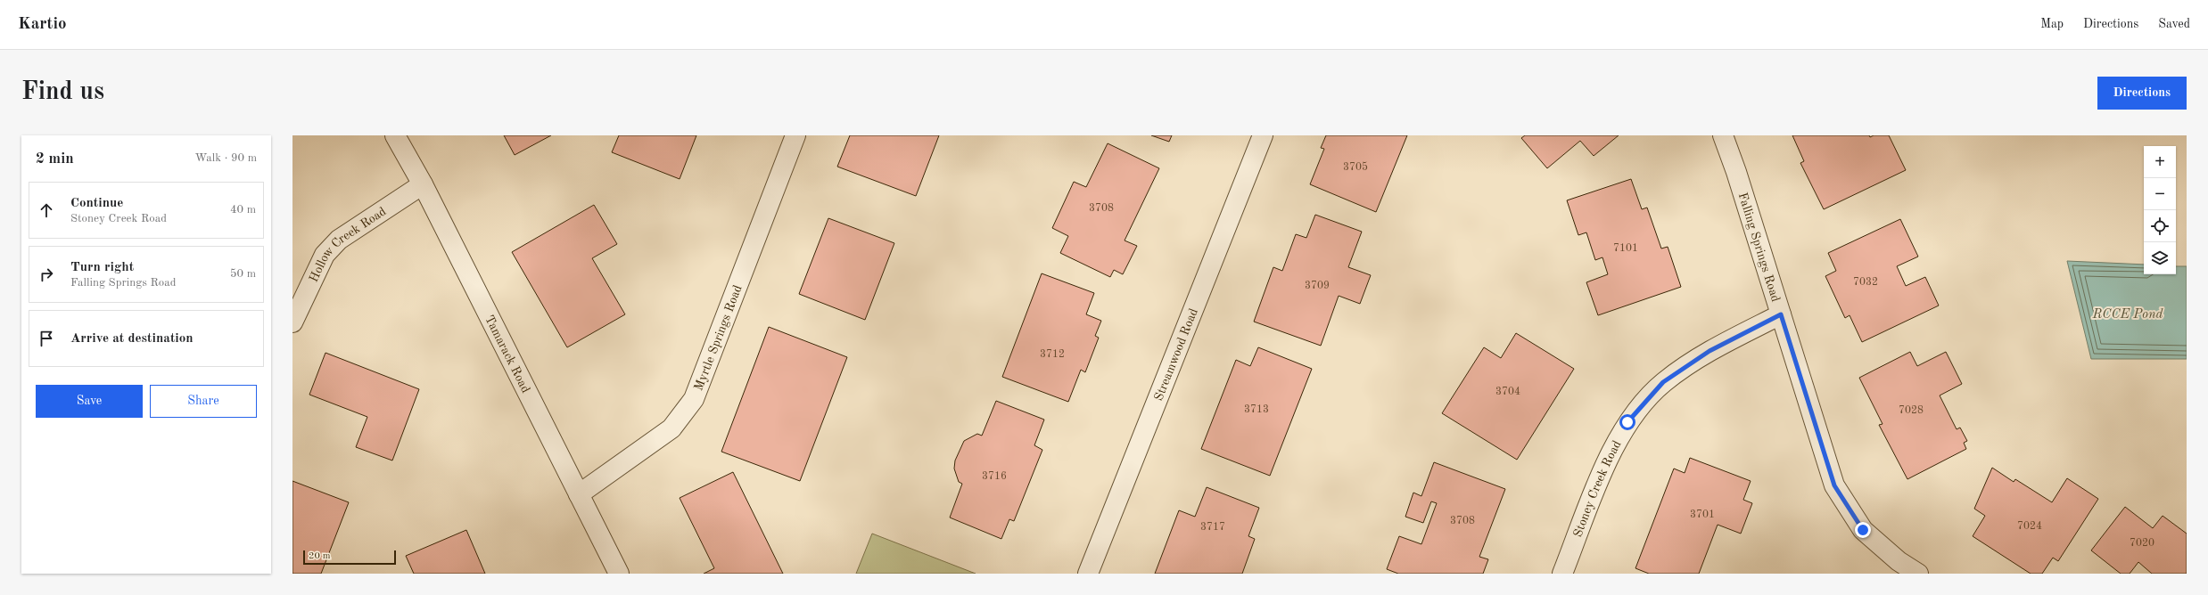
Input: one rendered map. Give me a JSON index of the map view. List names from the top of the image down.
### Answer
{
  "streets": {
    "street": [
      "Hollow Creek Road",
      "Falling Springs Road",
      "Myrtle Springs Road",
      "Tamarack Road",
      "Streamwood Road",
      "Stoney Creek Road"
    ]
  },
  "crossings": [
    ["Hollow Creek Road", "Tamarack Road"],
    ["Falling Springs Road", "Stoney Creek Road"],
    ["Myrtle Springs Road", "Tamarack Road"]
  ],
  "water": ["RCCE Pond"],
  "house_numbers": [
    "3705",
    "3708",
    "7101",
    "7032",
    "3709",
    "3712",
    "3704",
    "3713",
    "7028",
    "3716",
    "3701",
    "3708",
    "7024",
    "3717",
    "7020"
  ],
  "scale_bar": "20 m",
  "page": {
    "header": "Kartio",
    "nav": ["Map", "Directions", "Saved"],
    "buttons": [
      "Directions",
      ["Save", "Share"]
    ],
    "title": "Find us",
    "heading": ["2 min", "Walk · 90 m"],
    "map_buttons": ["+", "−"],
    "list": [
      ["Continue", "Stoney Creek Road", "40 m"],
      ["Turn right", "Falling Springs Road", "50 m"],
      "Arrive at destination"
    ],
    "scale": "20 m"
  }
}
